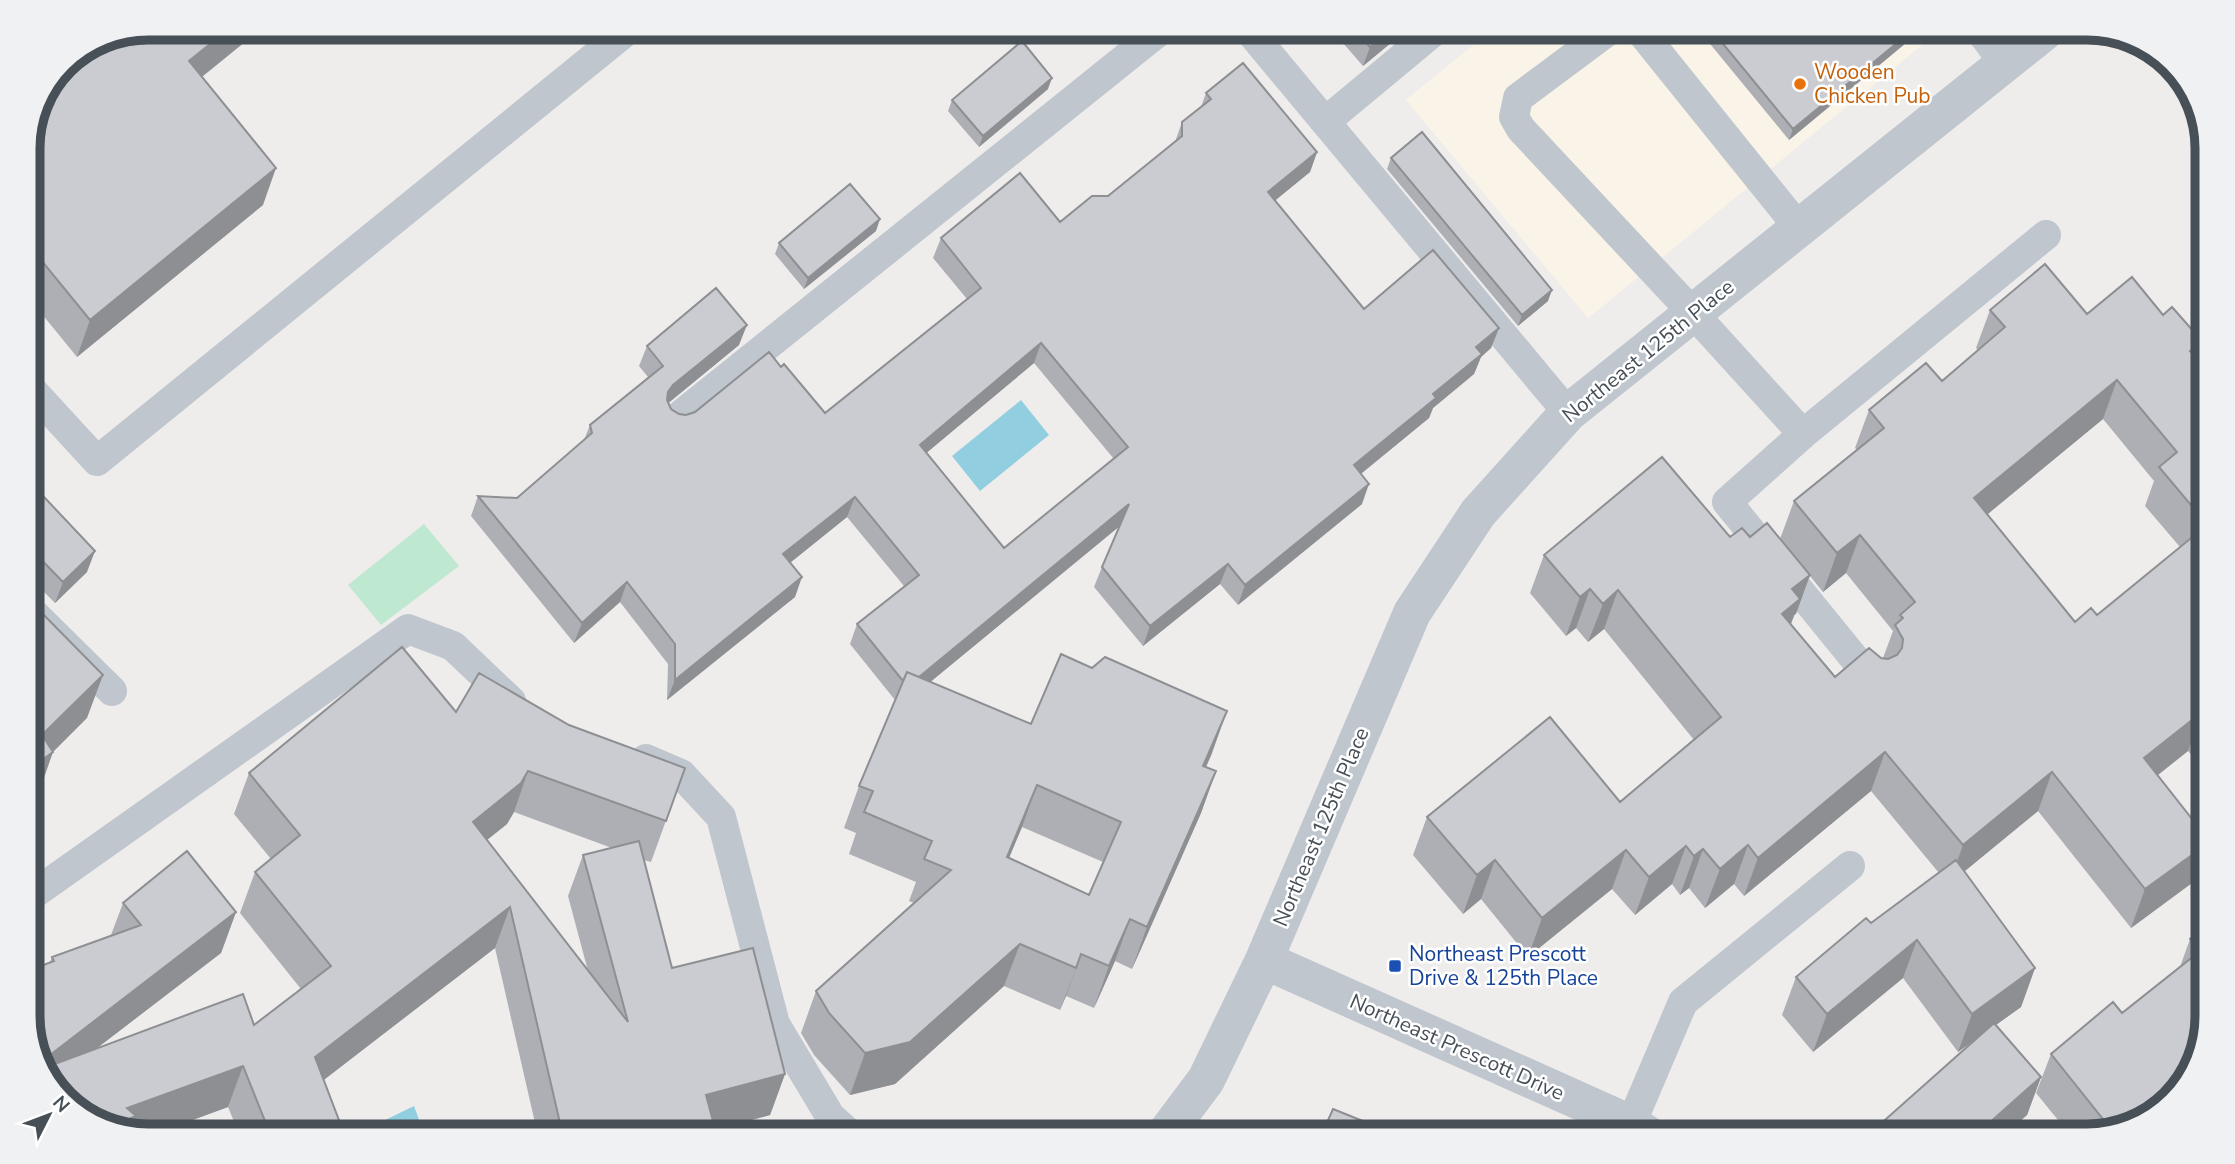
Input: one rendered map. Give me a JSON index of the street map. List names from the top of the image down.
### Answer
{
  "streets": {
    "street": ["Northeast 125th Place", "Northeast Prescott Drive"]
  },
  "crossings": [
    ["Northeast 125th Place", "Northeast Prescott Drive"]
  ],
  "places": {
    "other": ["Wooden Chicken Pub"],
    "transit": ["Northeast Prescott Drive & 125th Place"]
  },
  "north": "top right"
}
